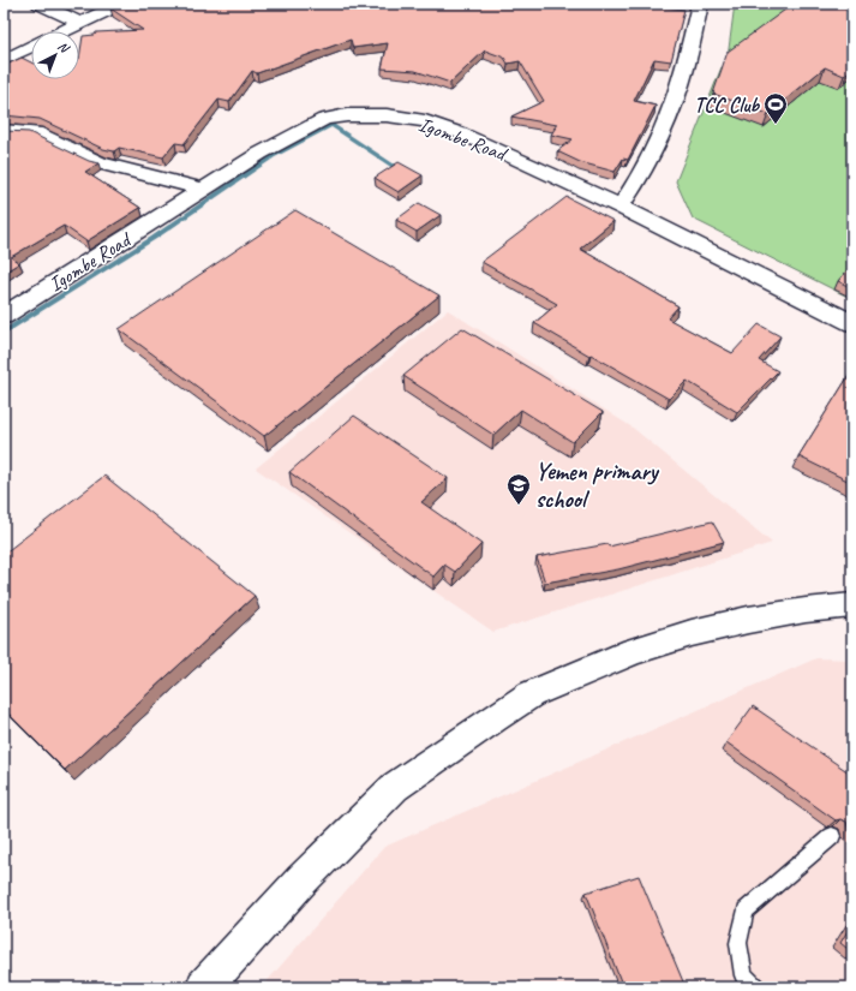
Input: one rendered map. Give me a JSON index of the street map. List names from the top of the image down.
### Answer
{
  "streets": {
    "street": ["Igombe Road"]
  },
  "places": {
    "sports": ["TCC Club"],
    "school or university": ["Yemen primary school"]
  },
  "north": "top right"
}
